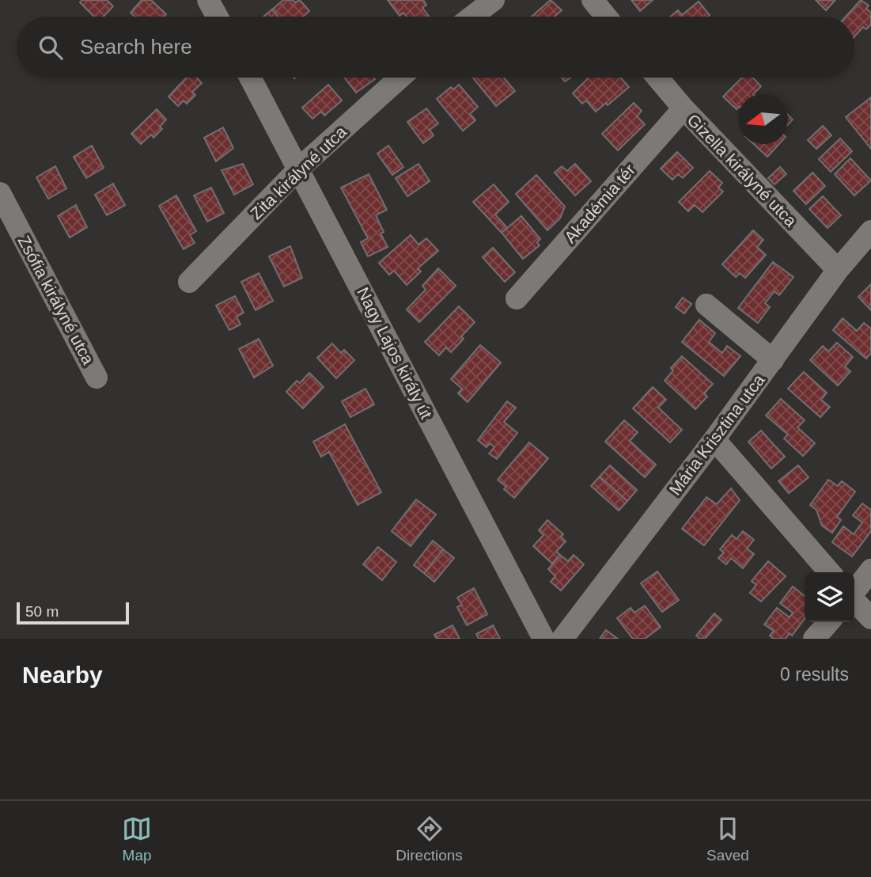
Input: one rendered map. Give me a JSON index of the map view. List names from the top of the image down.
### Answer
{
  "streets": {
    "street": [
      "Gizella királyné utca",
      "Zita királyné utca",
      "Akadémia tér",
      "Zsófia királyné utca",
      "Nagy Lajos király út",
      "Mária Krisztina utca"
    ]
  },
  "crossings": [
    ["Gizella királyné utca", "Akadémia tér"],
    ["Gizella királyné utca", "Mária Krisztina utca"],
    ["Zita királyné utca", "Nagy Lajos király út"]
  ],
  "scale_bar": "50 m",
  "north": "left",
  "page": {
    "search": "Search here",
    "scale": "50 m",
    "heading": ["Nearby", "0 results"],
    "nav": ["Map", "Directions", "Saved"]
  }
}
